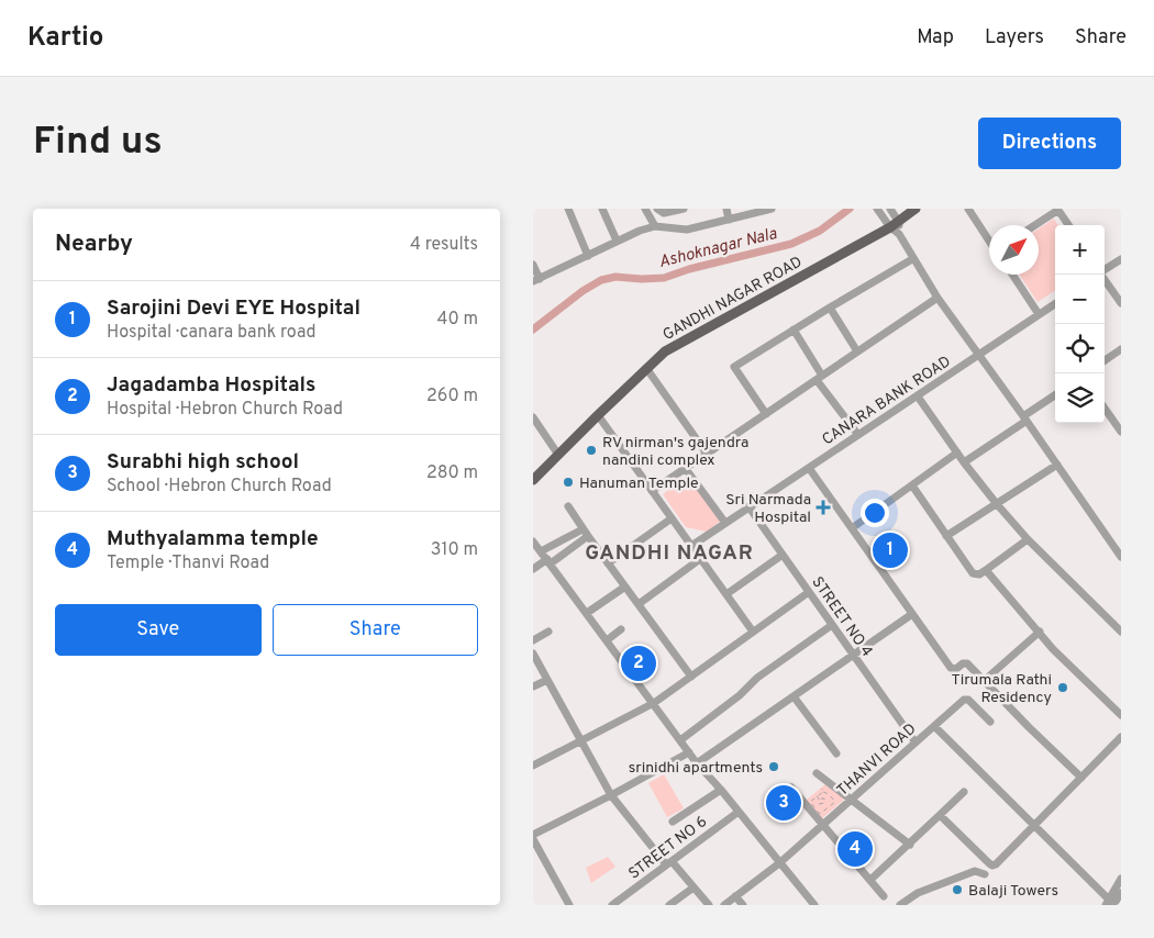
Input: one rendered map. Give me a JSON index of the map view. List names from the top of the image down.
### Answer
{
  "streets": {
    "main road": ["GANDHI NAGAR ROAD"],
    "street": [
      "CANARA BANK ROAD",
      "STREET NO 4",
      "THANVI ROAD",
      "STREET NO 6"
    ]
  },
  "crossings": [
    ["CANARA BANK ROAD", "STREET NO 4"],
    ["STREET NO 4", "THANVI ROAD"]
  ],
  "districts": ["GANDHI NAGAR"],
  "water": ["Ashoknagar Nala"],
  "places": {
    "other": [
      "RV nirman's gajendra nandini complex",
      "Hanuman Temple",
      "Tirumala Rathi Residency",
      "srinidhi apartments",
      "Balaji Towers"
    ],
    "health": ["Sri Narmada Hospital"]
  },
  "north": "top right",
  "page": {
    "header": "Kartio",
    "nav": ["Map", "Layers", "Share"],
    "buttons": [
      "Directions",
      ["Save", "Share"]
    ],
    "title": "Find us",
    "heading": ["Nearby", "4 results"],
    "map_buttons": ["+", "−"],
    "list": [
      {
        "mark": "1",
        "name": "Sarojini Devi EYE Hospital",
        "note": "Hospital · canara bank road",
        "value": "40 m"
      },
      {
        "mark": "2",
        "name": "Jagadamba Hospitals",
        "note": "Hospital · Hebron Church Road",
        "value": "260 m"
      },
      {
        "mark": "3",
        "name": "Surabhi high school",
        "note": "School · Hebron Church Road",
        "value": "280 m"
      },
      {
        "mark": "4",
        "name": "Muthyalamma temple",
        "note": "Temple · Thanvi Road",
        "value": "310 m"
      }
    ],
    "pins": [
      "1",
      "2",
      "3",
      "4"
    ]
  }
}
